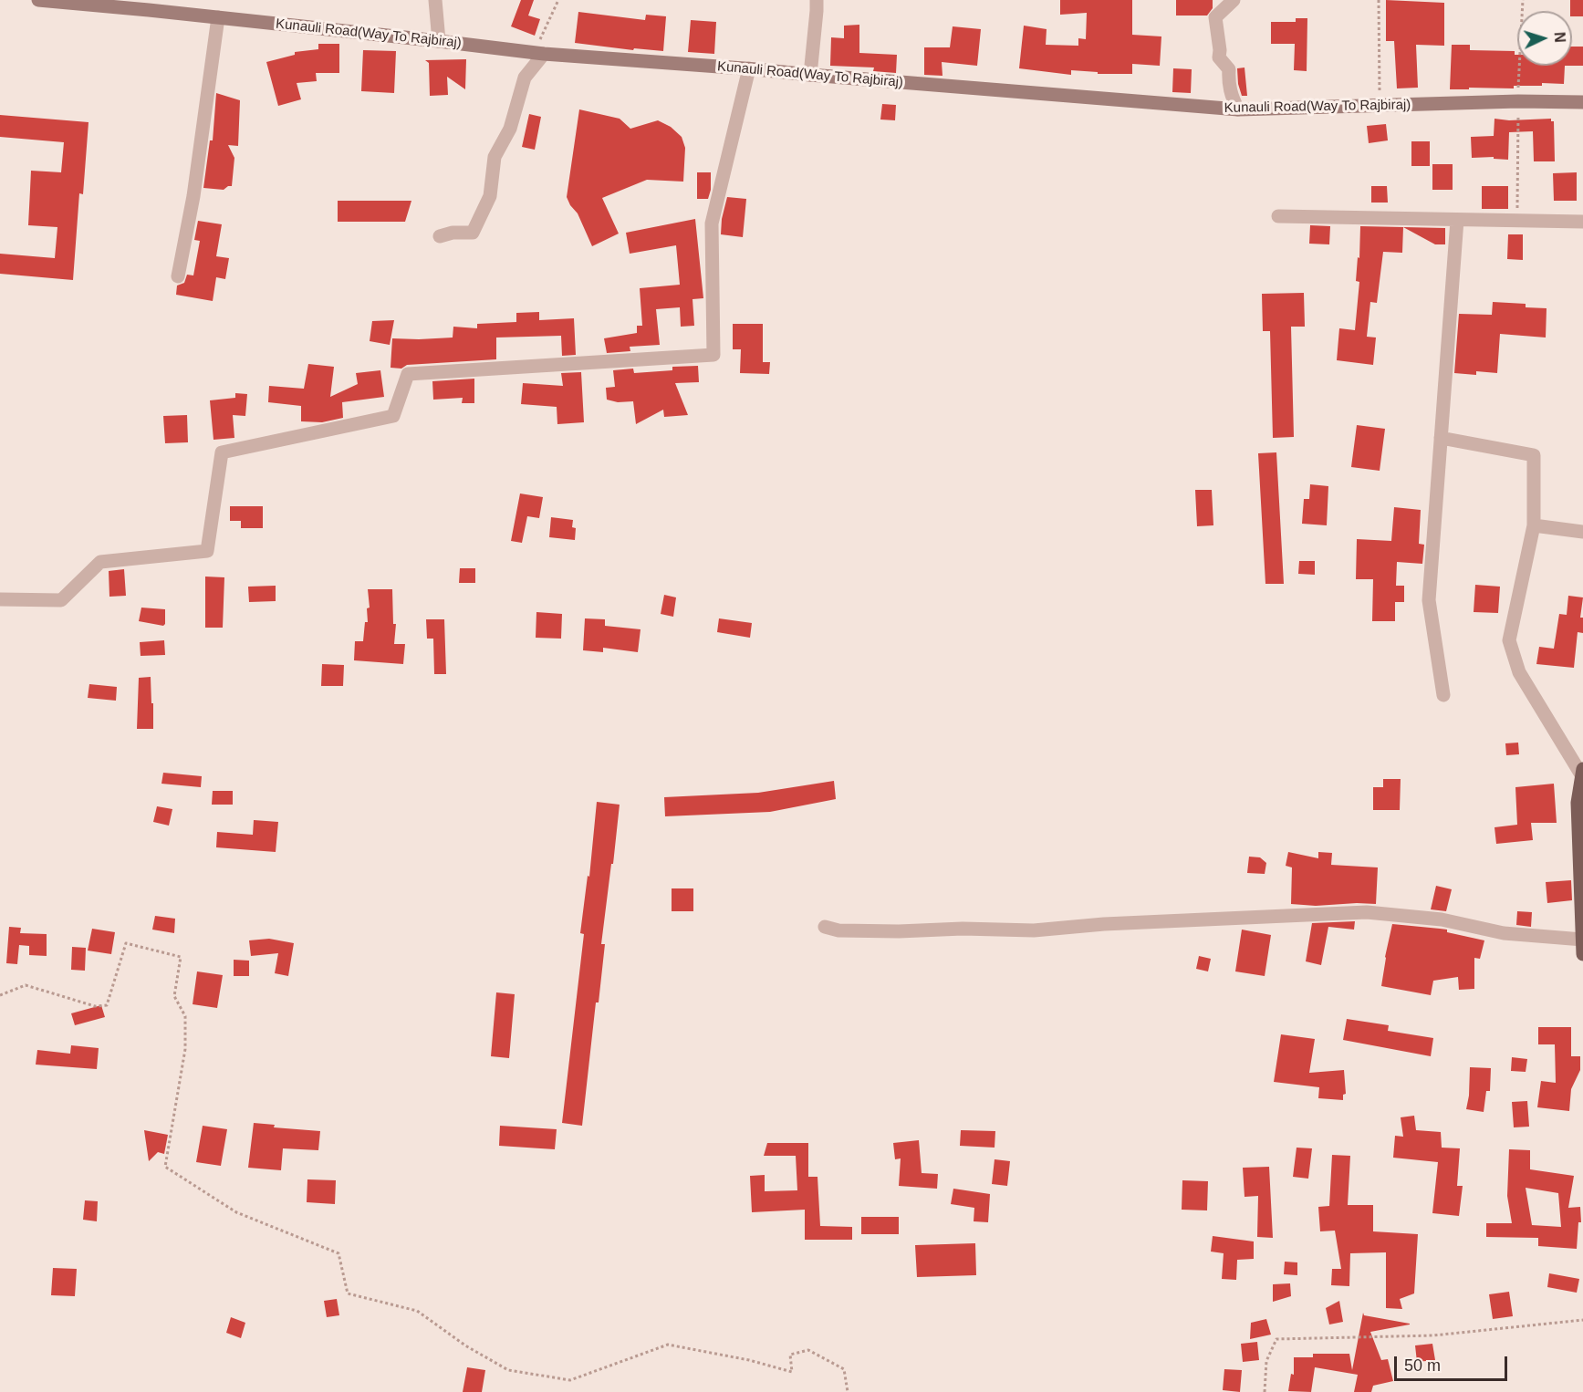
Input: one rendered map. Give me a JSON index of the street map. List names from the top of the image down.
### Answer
{
  "streets": {
    "main road": ["Kunauli Road(Way To Rajbiraj)"]
  },
  "scale_bar": "50 m",
  "north": "right"
}
